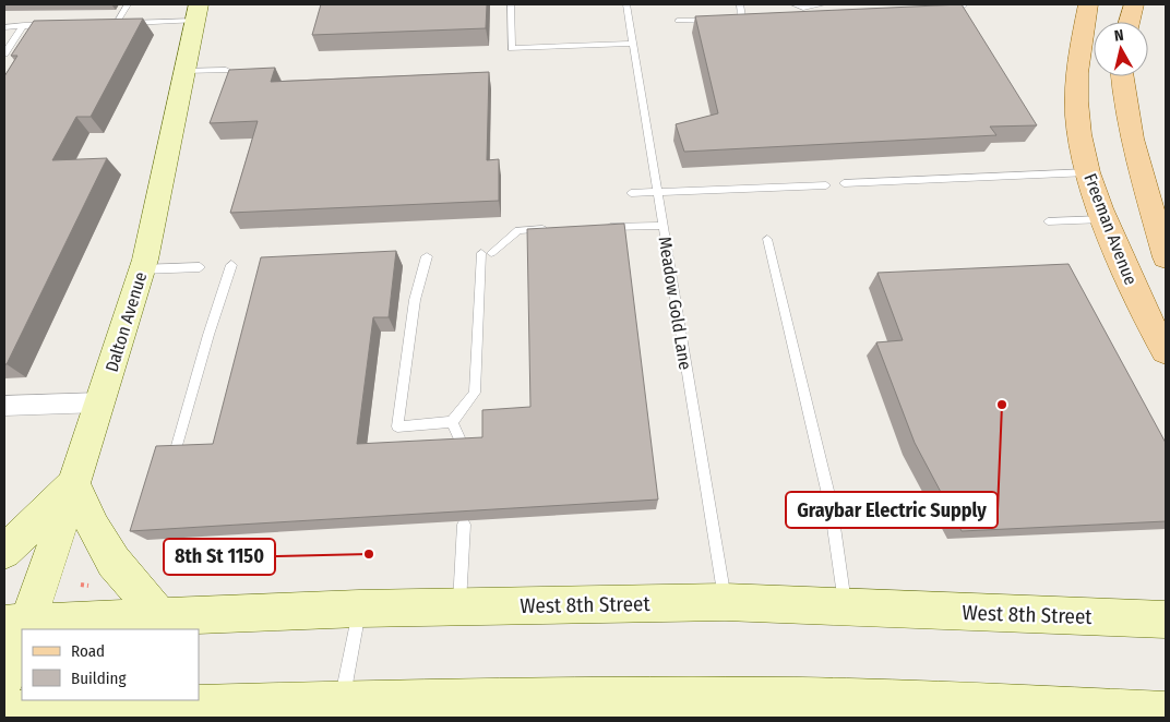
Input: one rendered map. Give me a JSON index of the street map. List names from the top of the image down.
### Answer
{
  "streets": {
    "main road": ["Freeman Avenue", "Dalton Avenue", "West 8th Street"],
    "lane": ["Meadow Gold Lane"]
  },
  "crossings": [
    ["Meadow Gold Lane", "West 8th Street"],
    ["Dalton Avenue", "West 8th Street"]
  ],
  "places": ["Graybar Electric Supply", "8th St 1150"],
  "legend": ["Road", "Building"],
  "north": "top"
}
